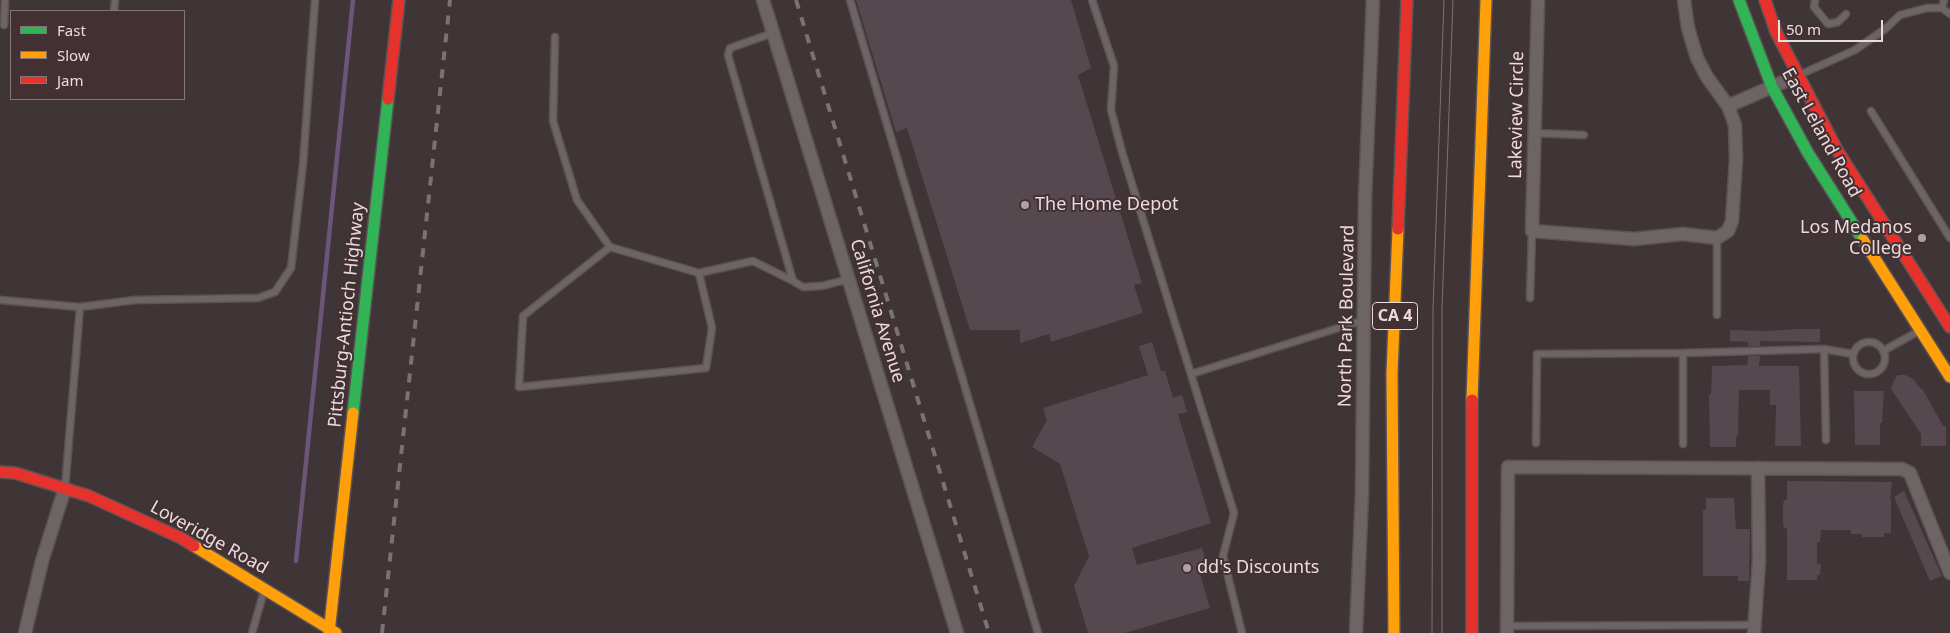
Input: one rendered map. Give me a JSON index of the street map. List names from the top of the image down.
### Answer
{
  "streets": {
    "main road": [
      "East Leland Road",
      "Pittsburg-Antioch Highway",
      "CA 4",
      "Loveridge Road"
    ],
    "street": ["Lakeview Circle", "California Avenue", "North Park Boulevard"]
  },
  "crossings": [
    ["Pittsburg-Antioch Highway", "Loveridge Road"]
  ],
  "places": ["The Home Depot", "Los Medanos College", "dd's Discounts"],
  "legend": ["Fast", "Slow", "Jam"],
  "scale_bar": "50 m"
}
